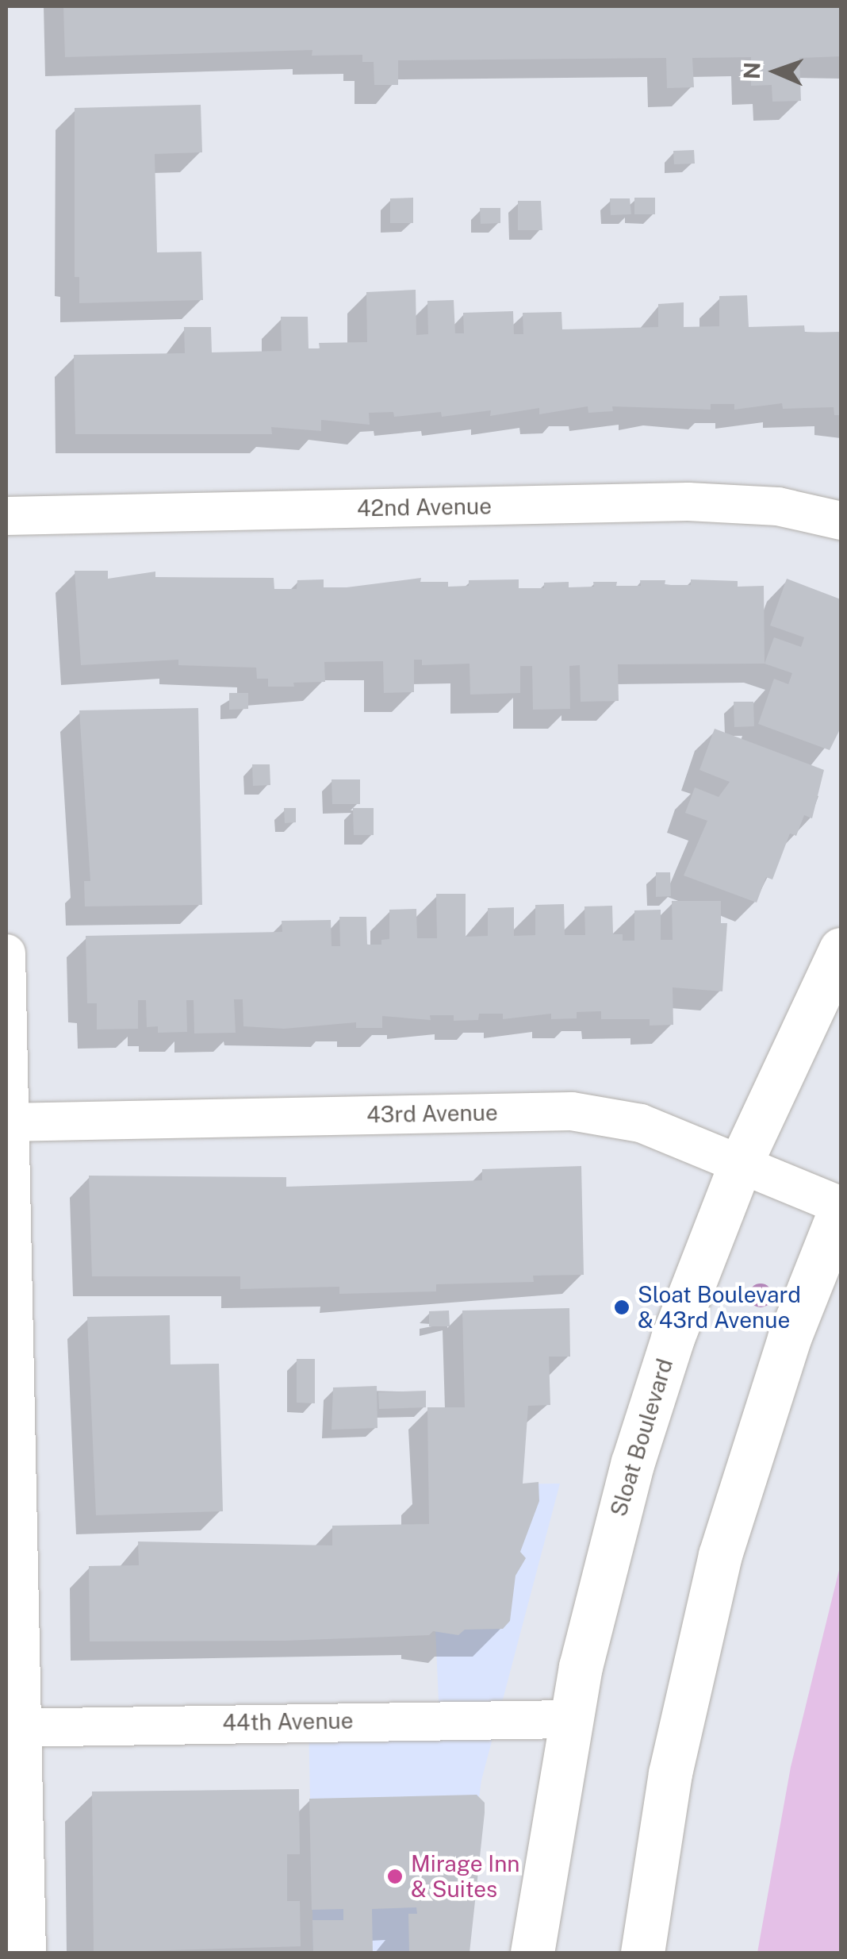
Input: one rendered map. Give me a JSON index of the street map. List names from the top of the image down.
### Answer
{
  "streets": {
    "street": [
      "42nd Avenue",
      "43rd Avenue",
      "Sloat Boulevard",
      "44th Avenue"
    ]
  },
  "crossings": [
    ["43rd Avenue", "Sloat Boulevard"],
    ["Sloat Boulevard", "44th Avenue"]
  ],
  "places": ["Sloat Boulevard & 43rd Avenue", "Mirage Inn & Suites"],
  "north": "left"
}
